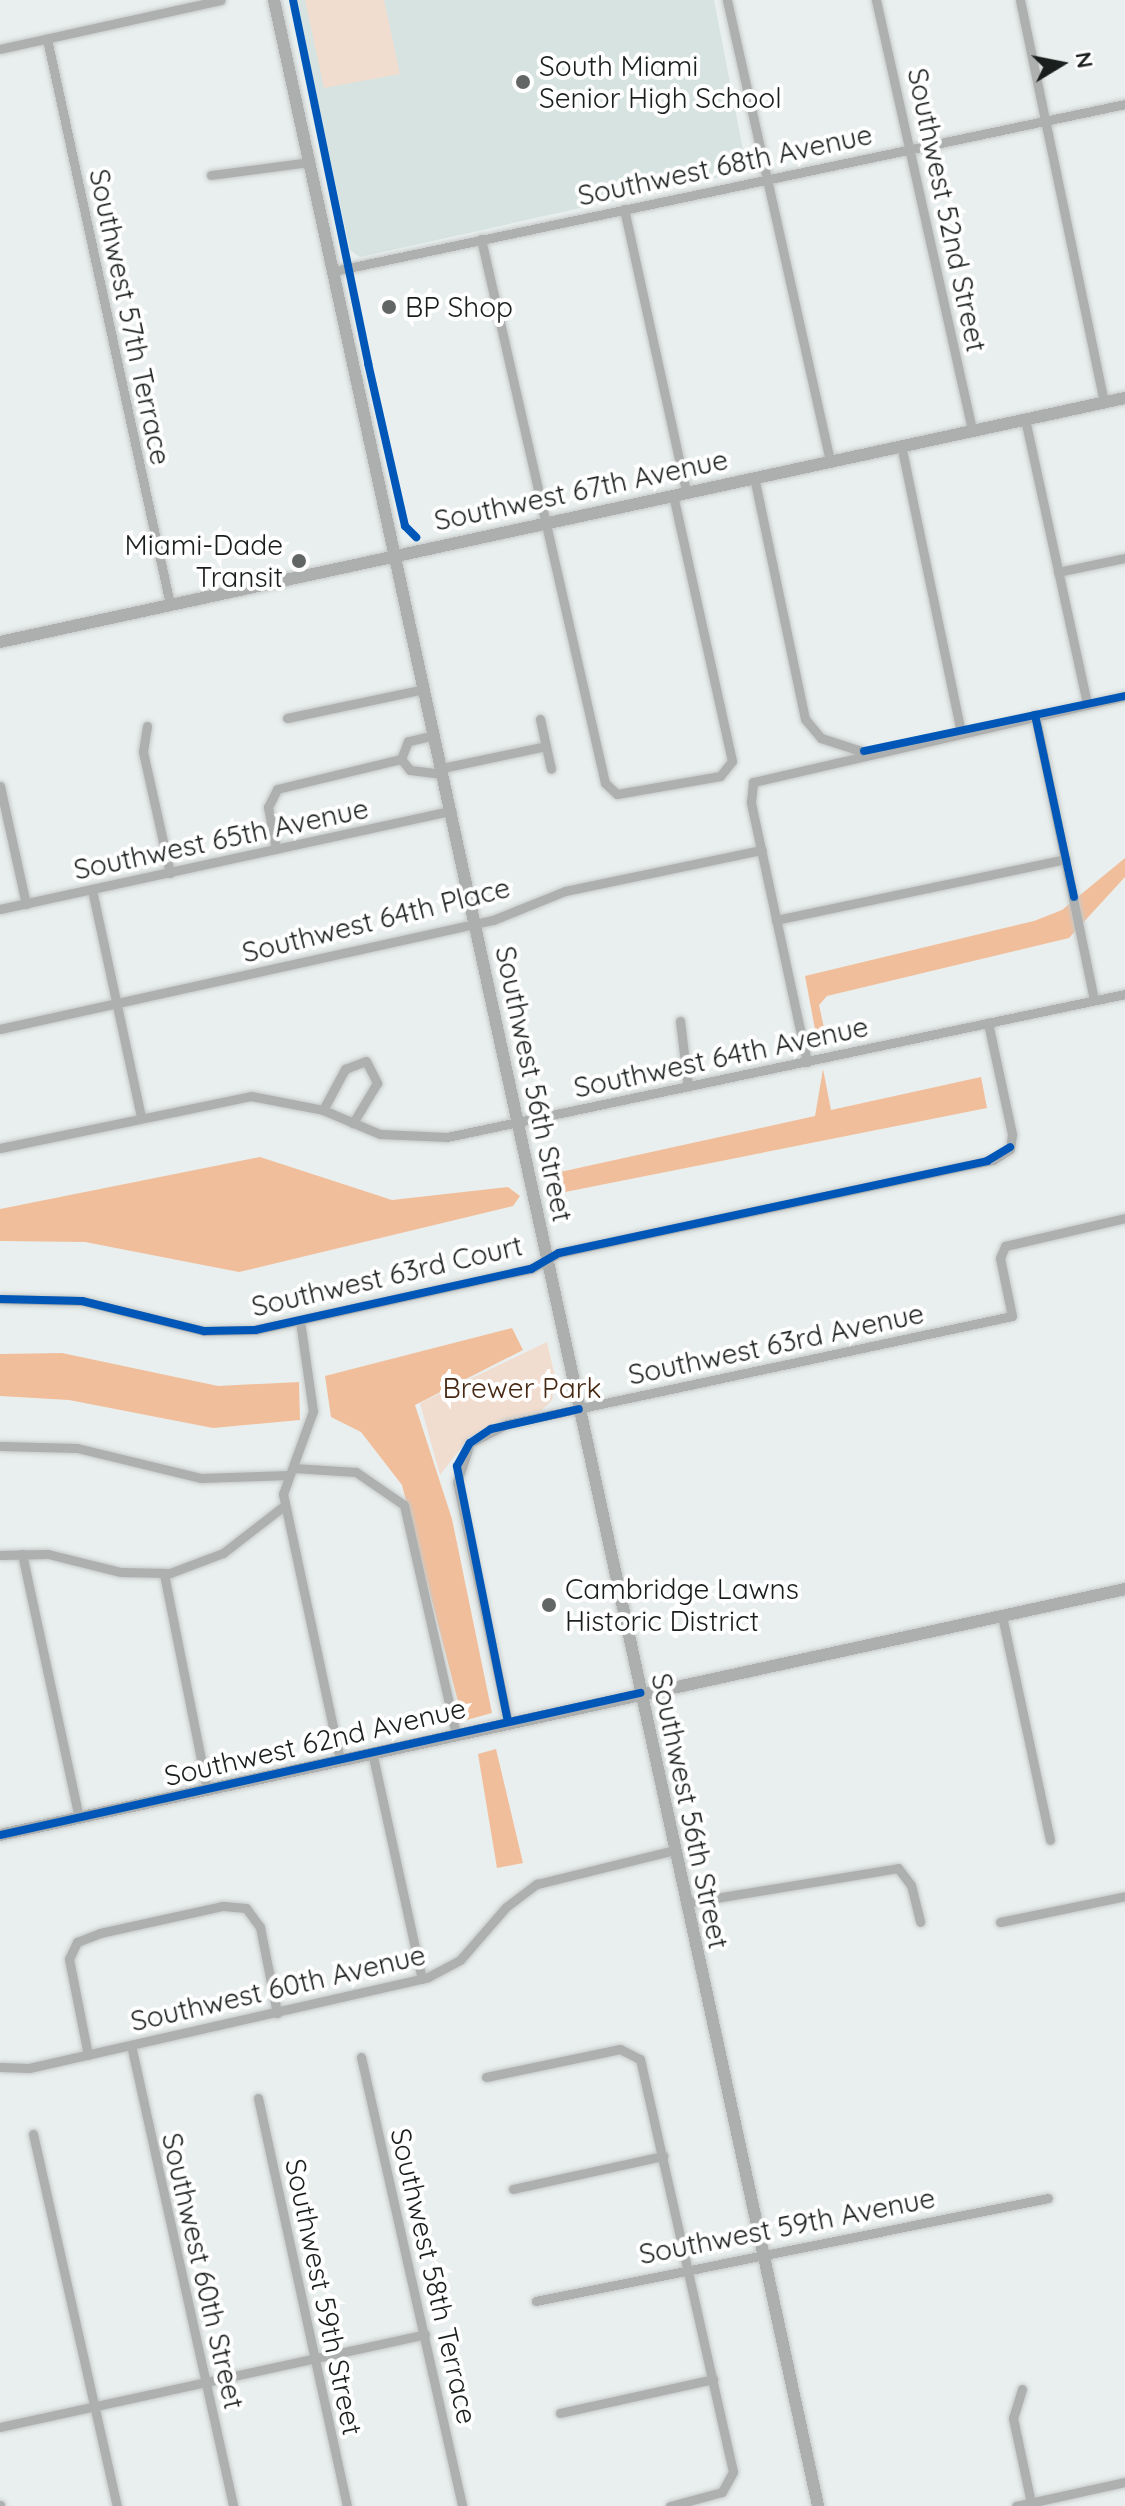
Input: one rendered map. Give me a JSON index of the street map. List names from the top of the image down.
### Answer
{
  "streets": {
    "main road": ["Southwest 67th Avenue", "Southwest 56th Street", "Southwest 62nd Avenue"],
    "street": [
      "Southwest 68th Avenue",
      "Southwest 52nd Street",
      "Southwest 57th Terrace",
      "Southwest 65th Avenue",
      "Southwest 64th Place",
      "Southwest 64th Avenue",
      "Southwest 63rd Court",
      "Southwest 63rd Avenue",
      "Southwest 60th Avenue",
      "Southwest 59th Avenue",
      "Southwest 60th Street",
      "Southwest 58th Terrace",
      "Southwest 59th Street"
    ]
  },
  "crossings": [
    ["Southwest 68th Avenue", "Southwest 52nd Street"],
    ["Southwest 68th Avenue", "Southwest 56th Street"],
    ["Southwest 52nd Street", "Southwest 67th Avenue"],
    ["Southwest 57th Terrace", "Southwest 67th Avenue"],
    ["Southwest 67th Avenue", "Southwest 56th Street"],
    ["Southwest 65th Avenue", "Southwest 56th Street"],
    ["Southwest 64th Place", "Southwest 56th Street"],
    ["Southwest 64th Avenue", "Southwest 56th Street"],
    ["Southwest 64th Avenue", "Southwest 63rd Court"],
    ["Southwest 56th Street", "Southwest 63rd Court"],
    ["Southwest 56th Street", "Southwest 63rd Avenue"],
    ["Southwest 56th Street", "Southwest 62nd Avenue"],
    ["Southwest 56th Street", "Southwest 60th Avenue"],
    ["Southwest 56th Street", "Southwest 59th Avenue"],
    ["Southwest 63rd Avenue", "Southwest 62nd Avenue"],
    ["Southwest 60th Avenue", "Southwest 60th Street"]
  ],
  "parks": ["Brewer Park"],
  "places": [
    "South Miami Senior High School",
    "BP Shop",
    "Miami-Dade Transit",
    "Cambridge Lawns Historic District"
  ],
  "north": "right"
}
